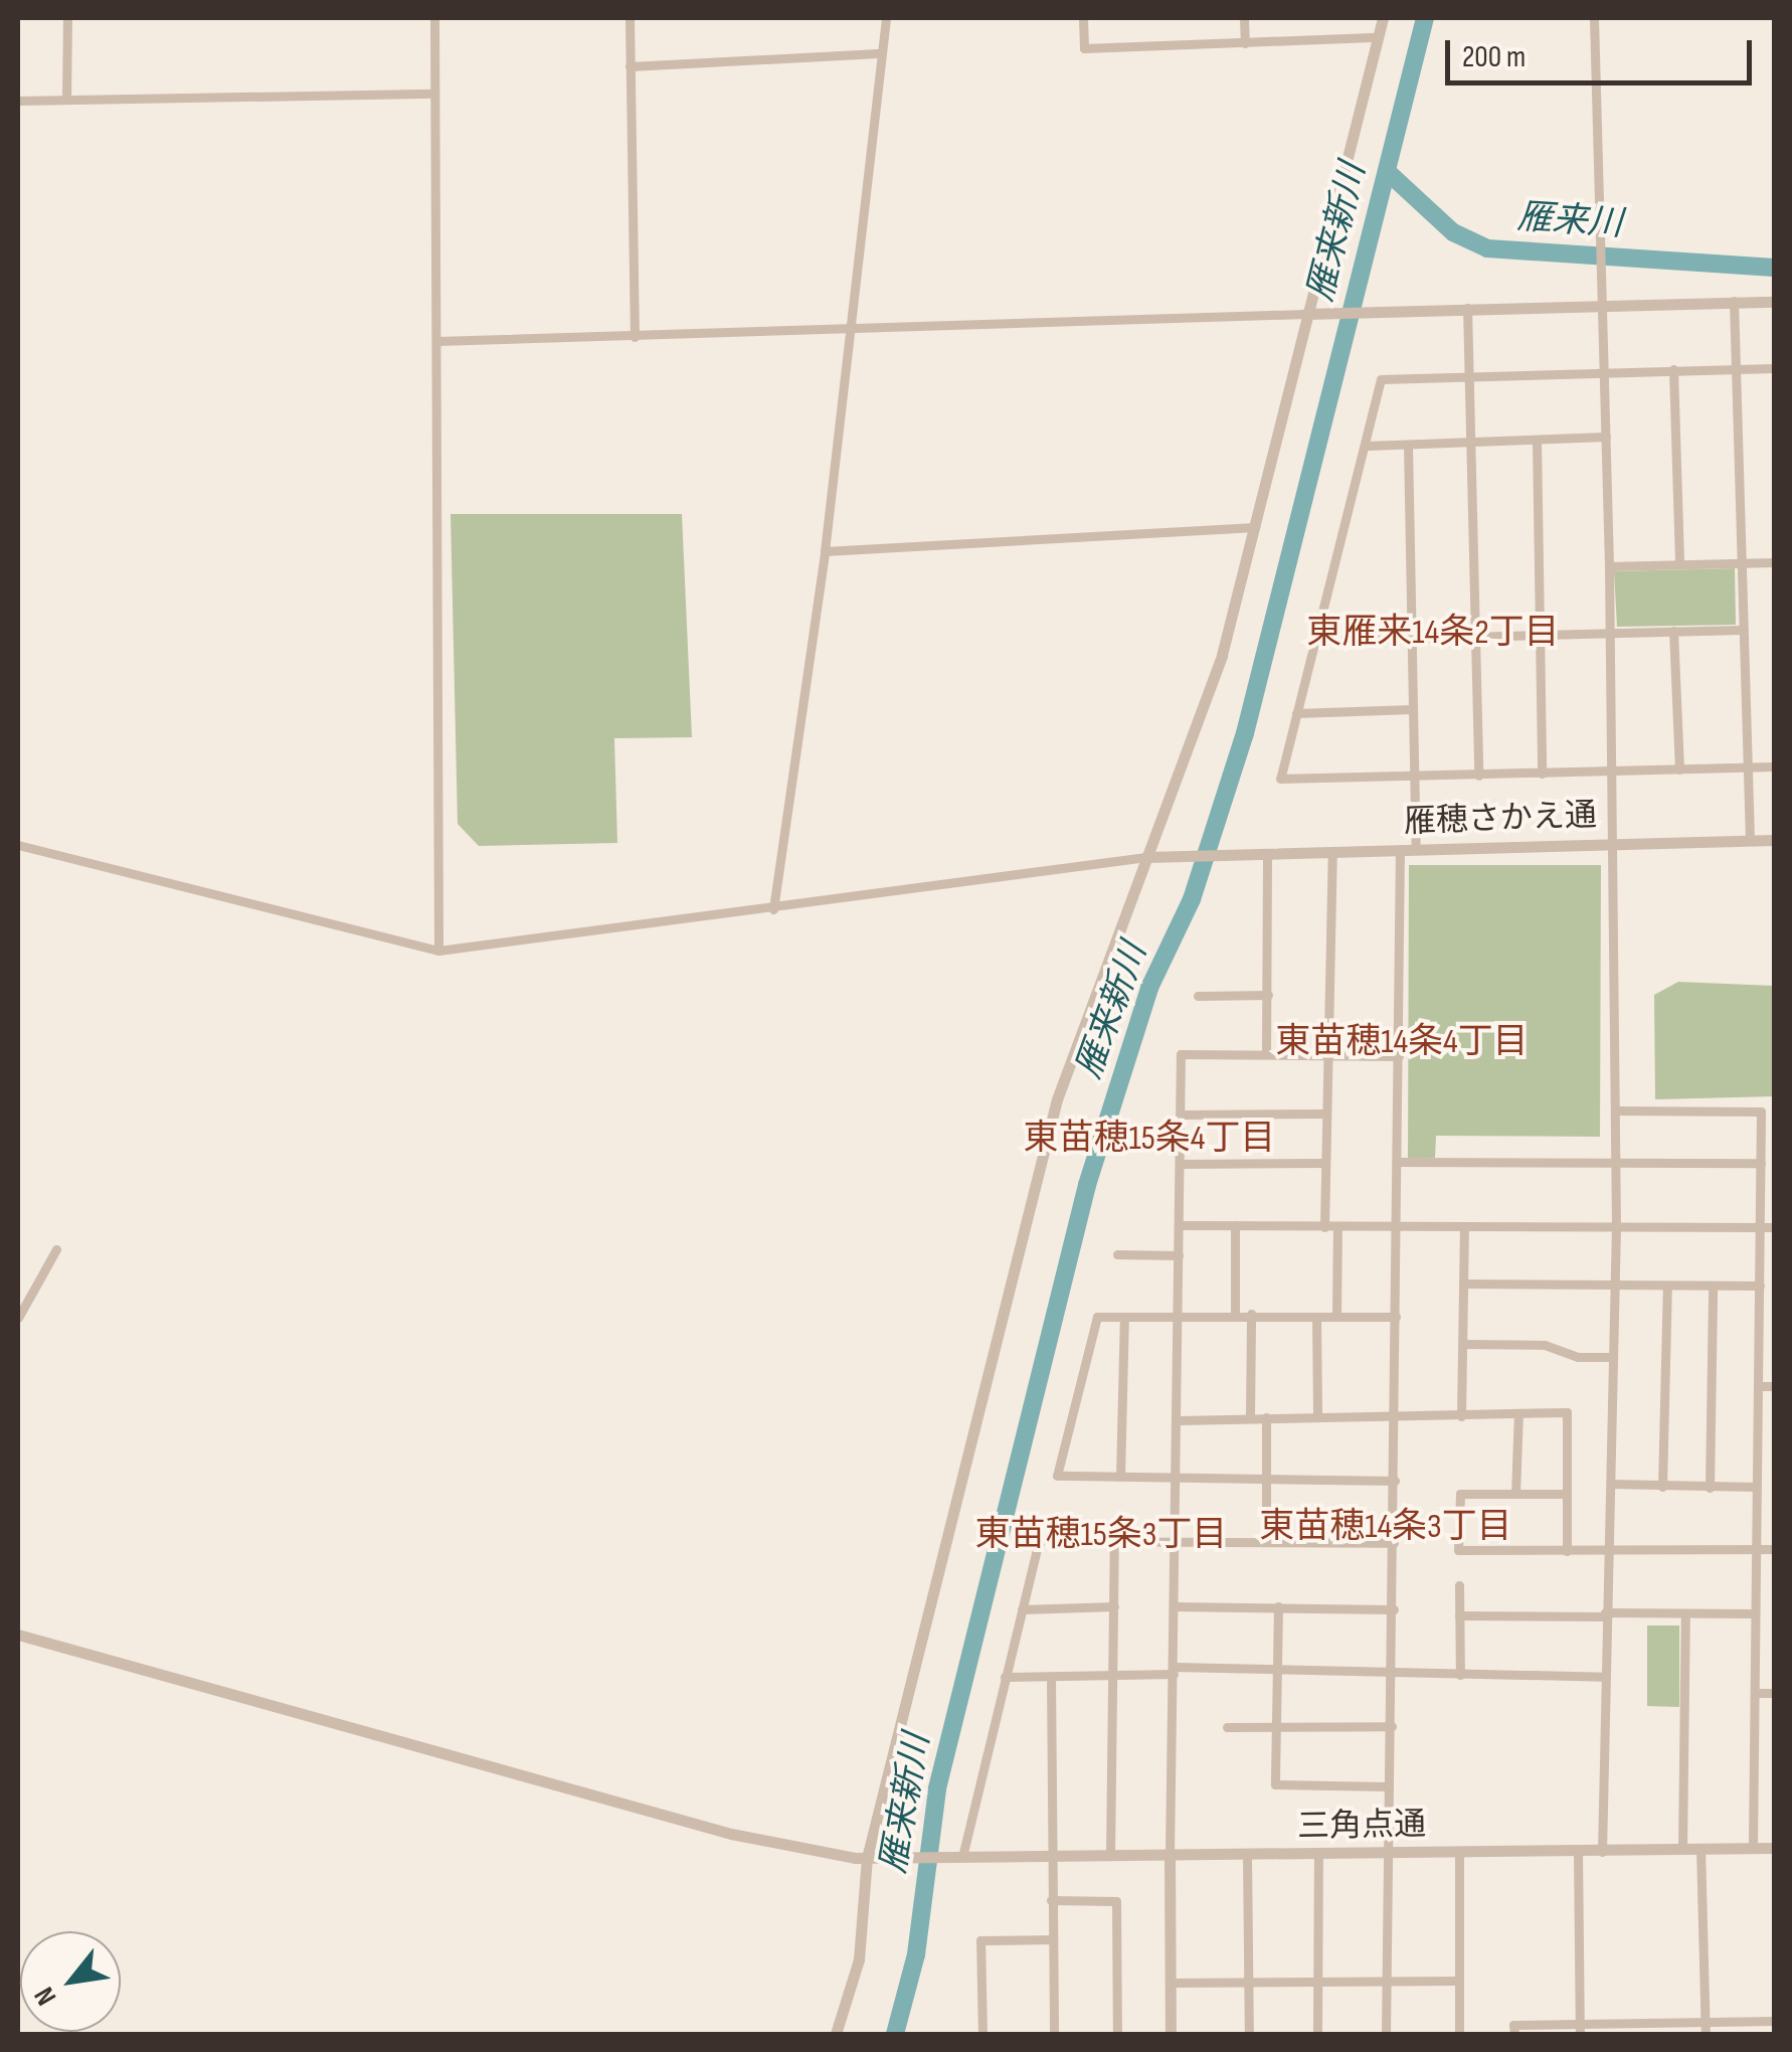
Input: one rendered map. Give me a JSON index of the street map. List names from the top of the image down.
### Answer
{
  "streets": {
    "street": ["雁穂さかえ通", "三角点通"]
  },
  "districts": [
    "東雁来14条2丁目",
    "東苗穂14条4丁目",
    "東苗穂15条4丁目",
    "東苗穂14条3丁目",
    "東苗穂15条3丁目"
  ],
  "water": ["雁来川", "雁来新川"],
  "scale_bar": "200 m",
  "north": "bottom left"
}
